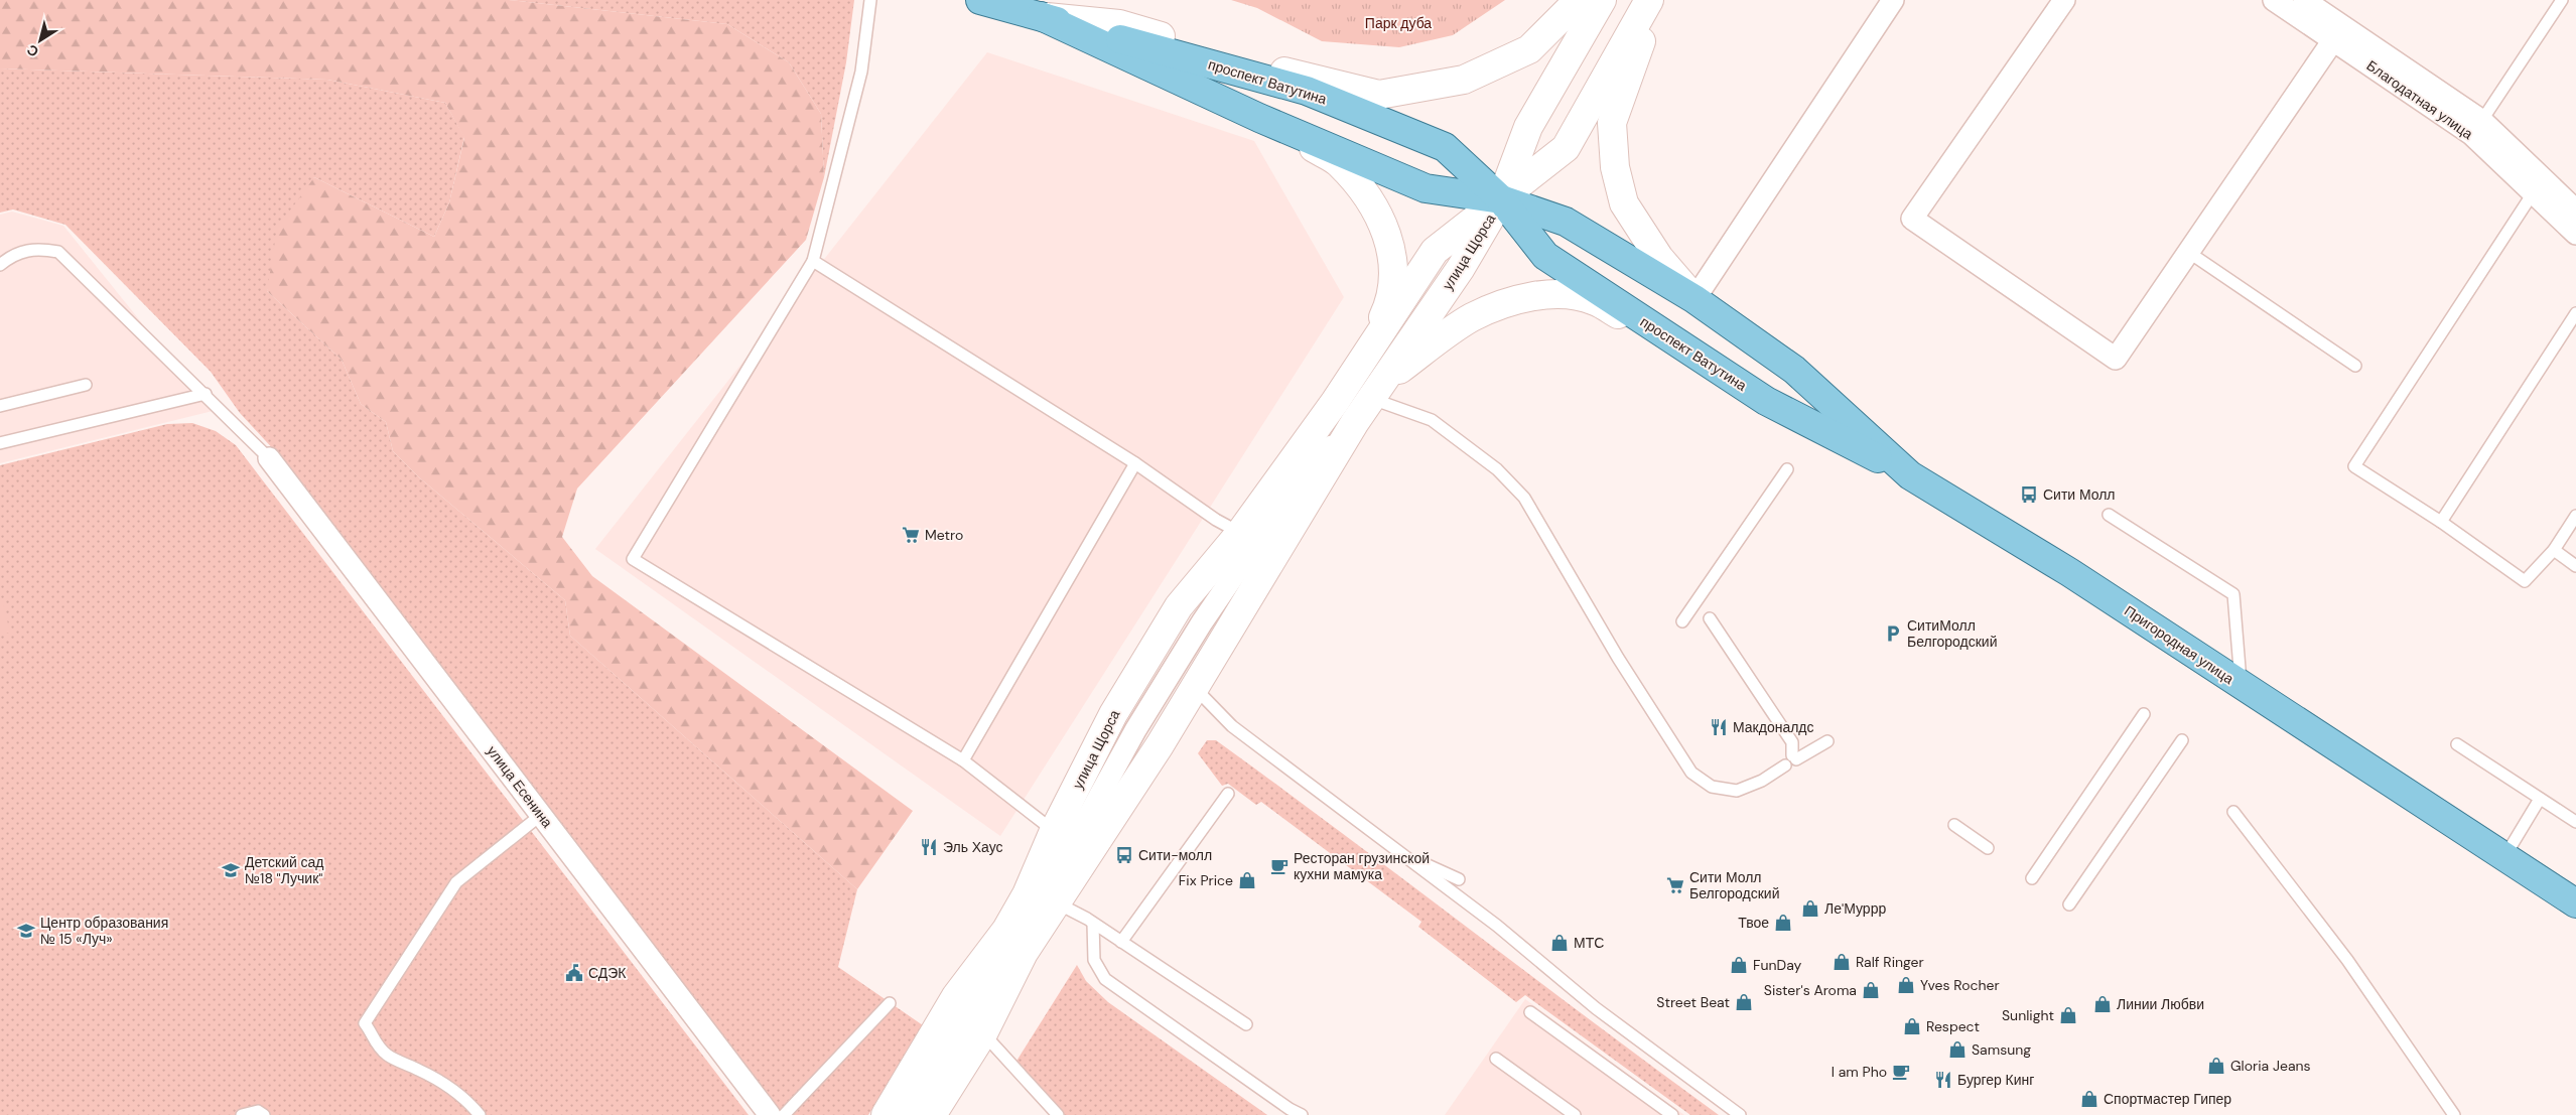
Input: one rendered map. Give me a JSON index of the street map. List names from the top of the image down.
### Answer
{
  "streets": {
    "main road": ["проспект Ватутина", "улица Щорса", "Пригородная улица"],
    "street": ["Благодатная улица", "улица Есенина"]
  },
  "crossings": [
    ["проспект Ватутина", "улица Щорса"],
    ["проспект Ватутина", "Пригородная улица"]
  ],
  "parks": ["Парк дуба"],
  "places": {
    "bus stop": ["Сити Молл", "Сити-молл"],
    "supermarket": ["Metro", "Сити Молл Белгородский"],
    "parking": ["СитиМолл Белгородский"],
    "restaurant": ["Макдоналдс", "Эль Хаус", "Бургер Кинг"],
    "cafe": ["Ресторан грузинской кухни мамука", "I am Pho"],
    "school or university": ["Детский сад №18 \"Лучик\"", "Центр образования № 15 «Луч»"],
    "shop": [
      "Fix Price",
      "Ле'Муррр",
      "Твое",
      "МТС",
      "Ralf Ringer",
      "FunDay",
      "Yves Rocher",
      "Sister's Aroma",
      "Street Beat",
      "Линии Любви",
      "Sunlight",
      "Respect",
      "Samsung",
      "Gloria Jeans",
      "Спортмастер Гипер"
    ],
    "public building": ["СДЭК"]
  },
  "north": "bottom left"
}
